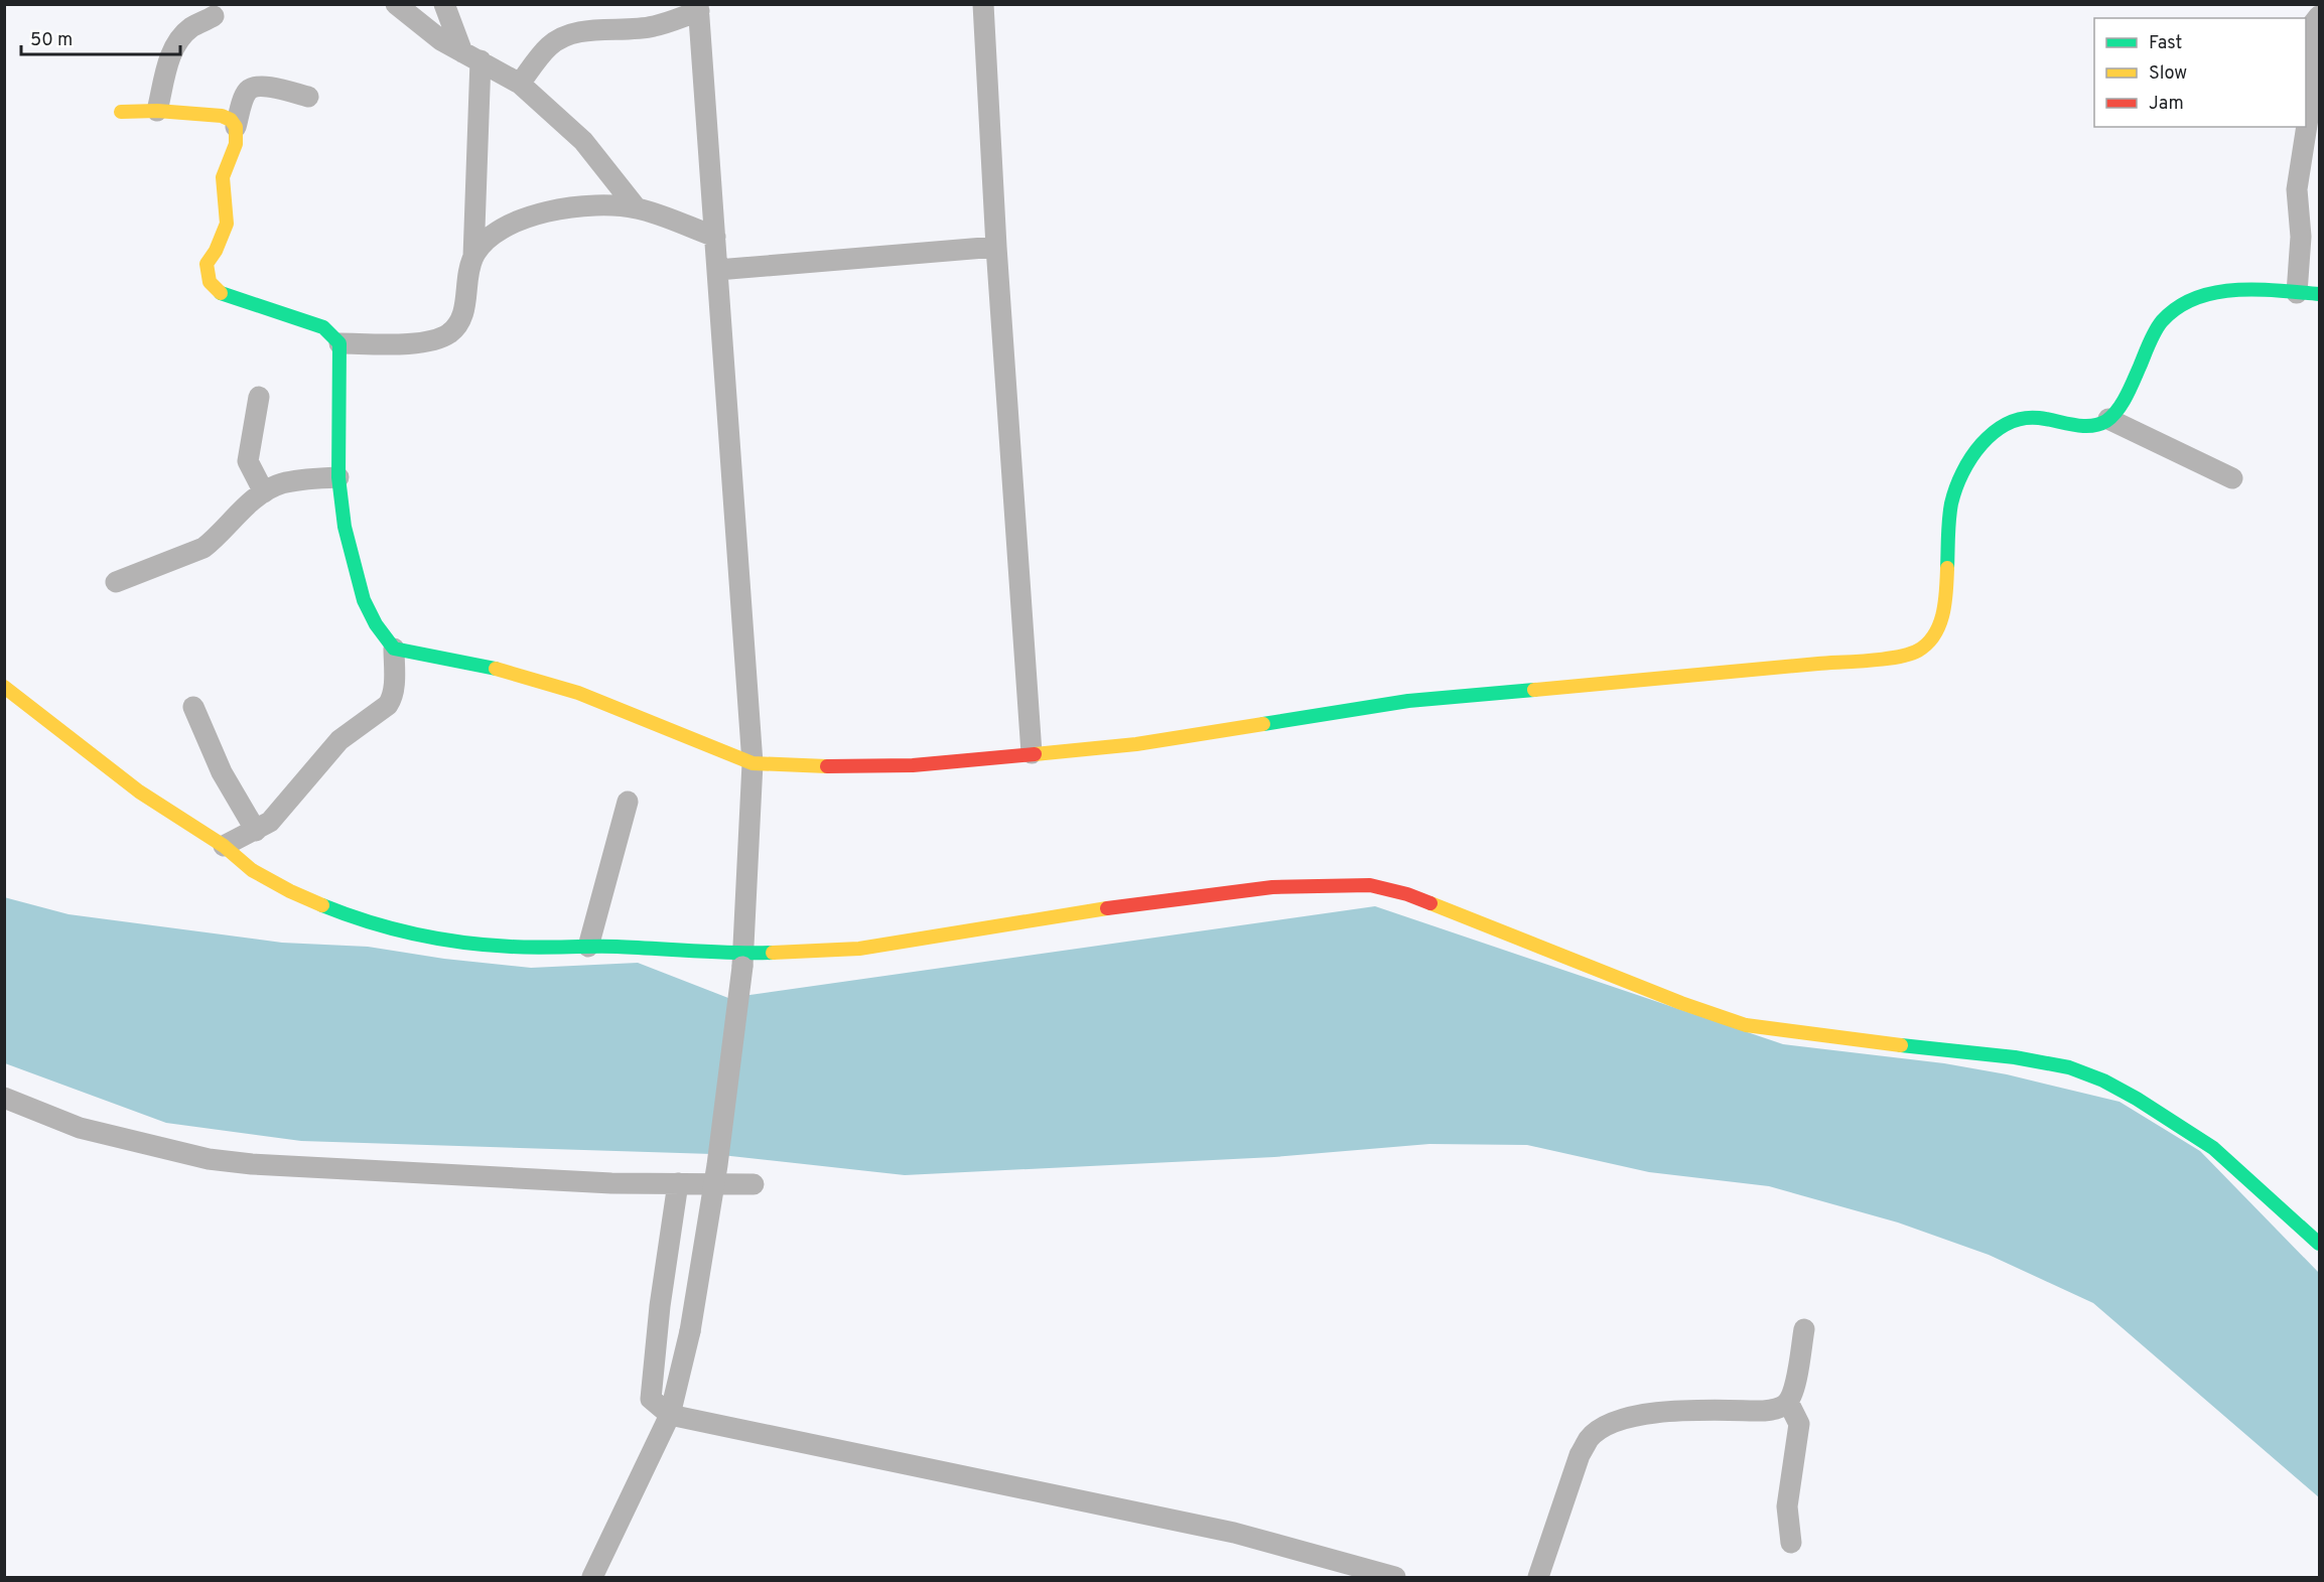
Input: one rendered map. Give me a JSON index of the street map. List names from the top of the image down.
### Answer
{
  "legend": ["Fast", "Slow", "Jam"],
  "scale_bar": "50 m"
}
